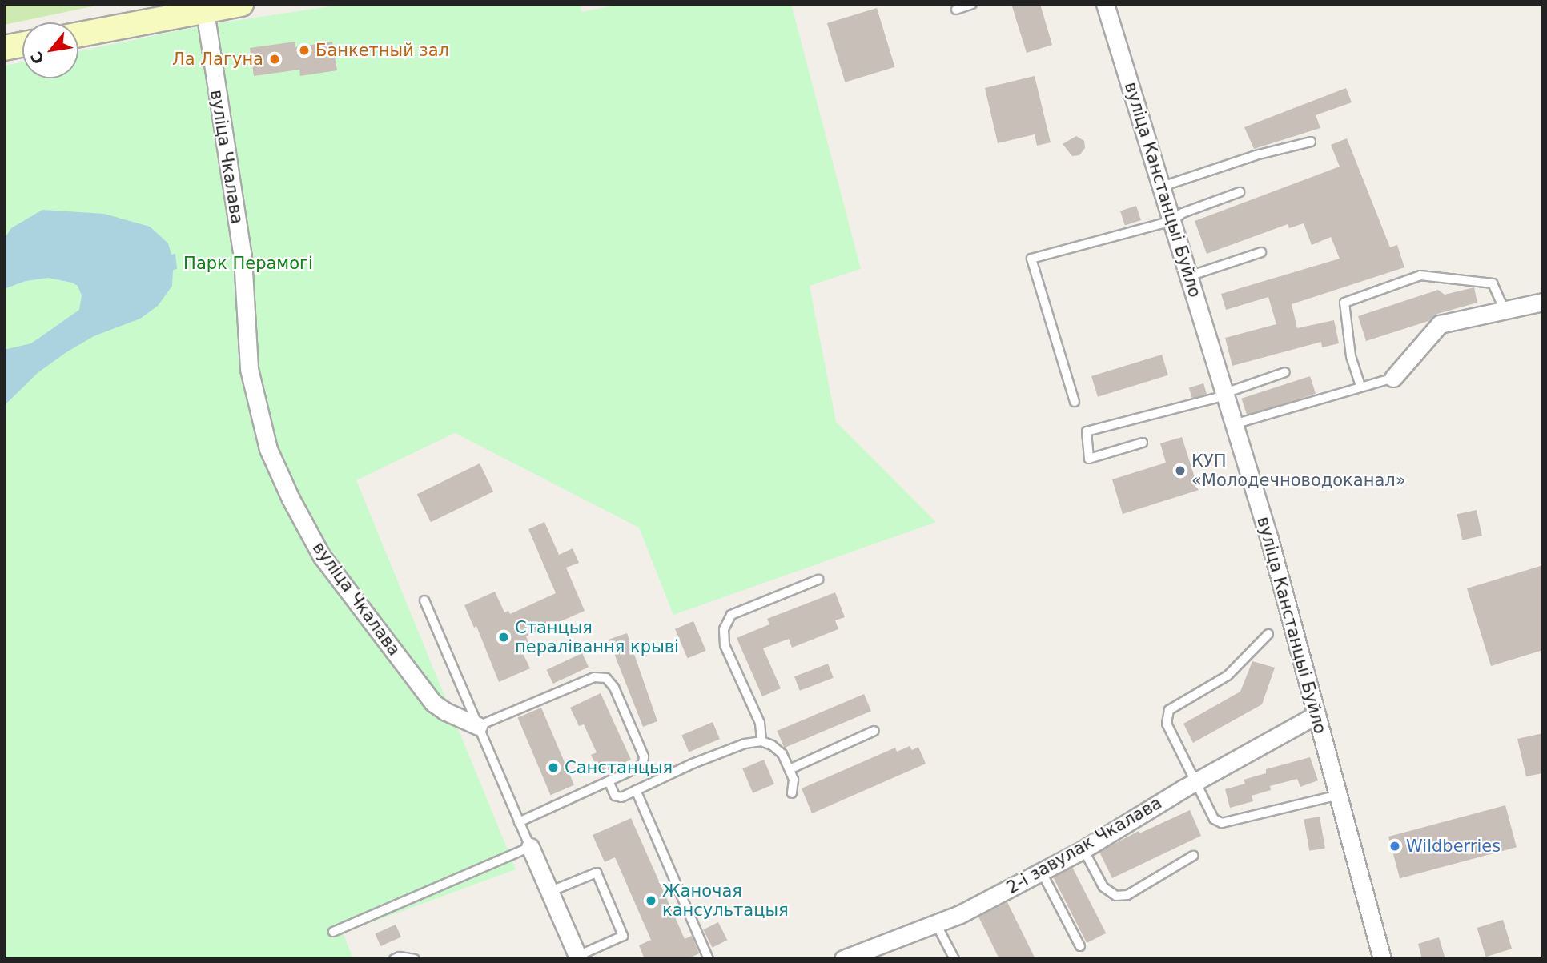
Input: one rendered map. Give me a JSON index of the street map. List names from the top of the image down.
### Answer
{
  "streets": {
    "street": ["вуліца Чкалава", "вуліца Канстанцыі Буйло", "2-і завулак Чкалава"]
  },
  "crossings": [
    ["вуліца Канстанцыі Буйло", "2-і завулак Чкалава"]
  ],
  "parks": ["Парк Перамогі"],
  "places": [
    "Банкетный зал",
    "Ла Лагуна",
    "КУП «Молодечноводоканал»",
    "Станцыя пералівання крыві",
    "Санстанцыя",
    "Wildberries",
    "Жаночая кансультацыя"
  ],
  "north": "bottom left"
}
